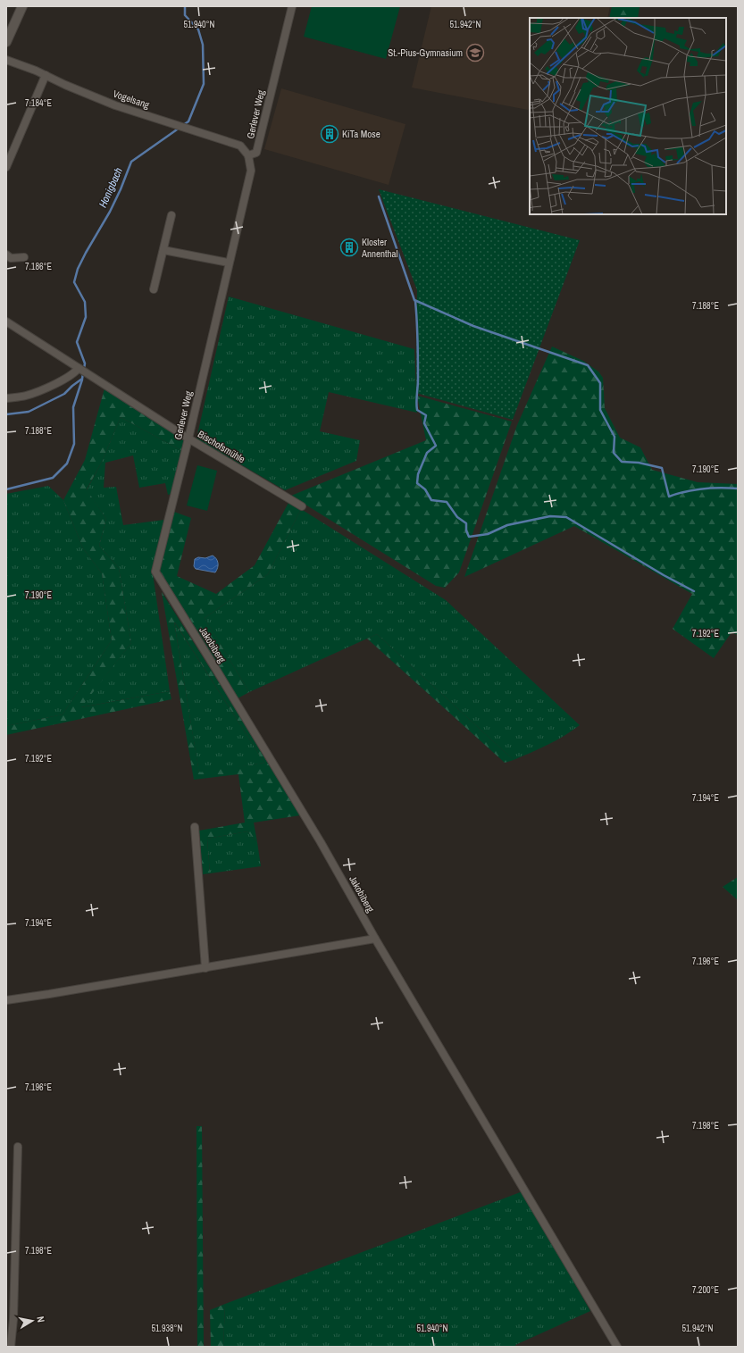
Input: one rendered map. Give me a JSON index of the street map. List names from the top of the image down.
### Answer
{
  "streets": {
    "street": [
      "Vogelsang",
      "Gerlever Weg",
      "Bischofsmühle",
      "Jakobiberg"
    ]
  },
  "crossings": [
    ["Vogelsang", "Gerlever Weg"],
    ["Gerlever Weg", "Bischofsmühle"],
    ["Gerlever Weg", "Jakobiberg"]
  ],
  "water": ["Honigbach"],
  "places": {
    "school or university": ["St.-Pius-Gymnasium"],
    "building": ["KiTa Mose", "Kloster Annenthal"]
  },
  "north": "right",
  "coordinates": [
    "51.940°N",
    "51.942°N",
    "7.184°E",
    "7.186°E",
    "7.188°E",
    "7.190°E",
    "7.192°E",
    "7.194°E",
    "7.196°E",
    "7.198°E",
    "7.200°E",
    "51.938°N"
  ]
}
